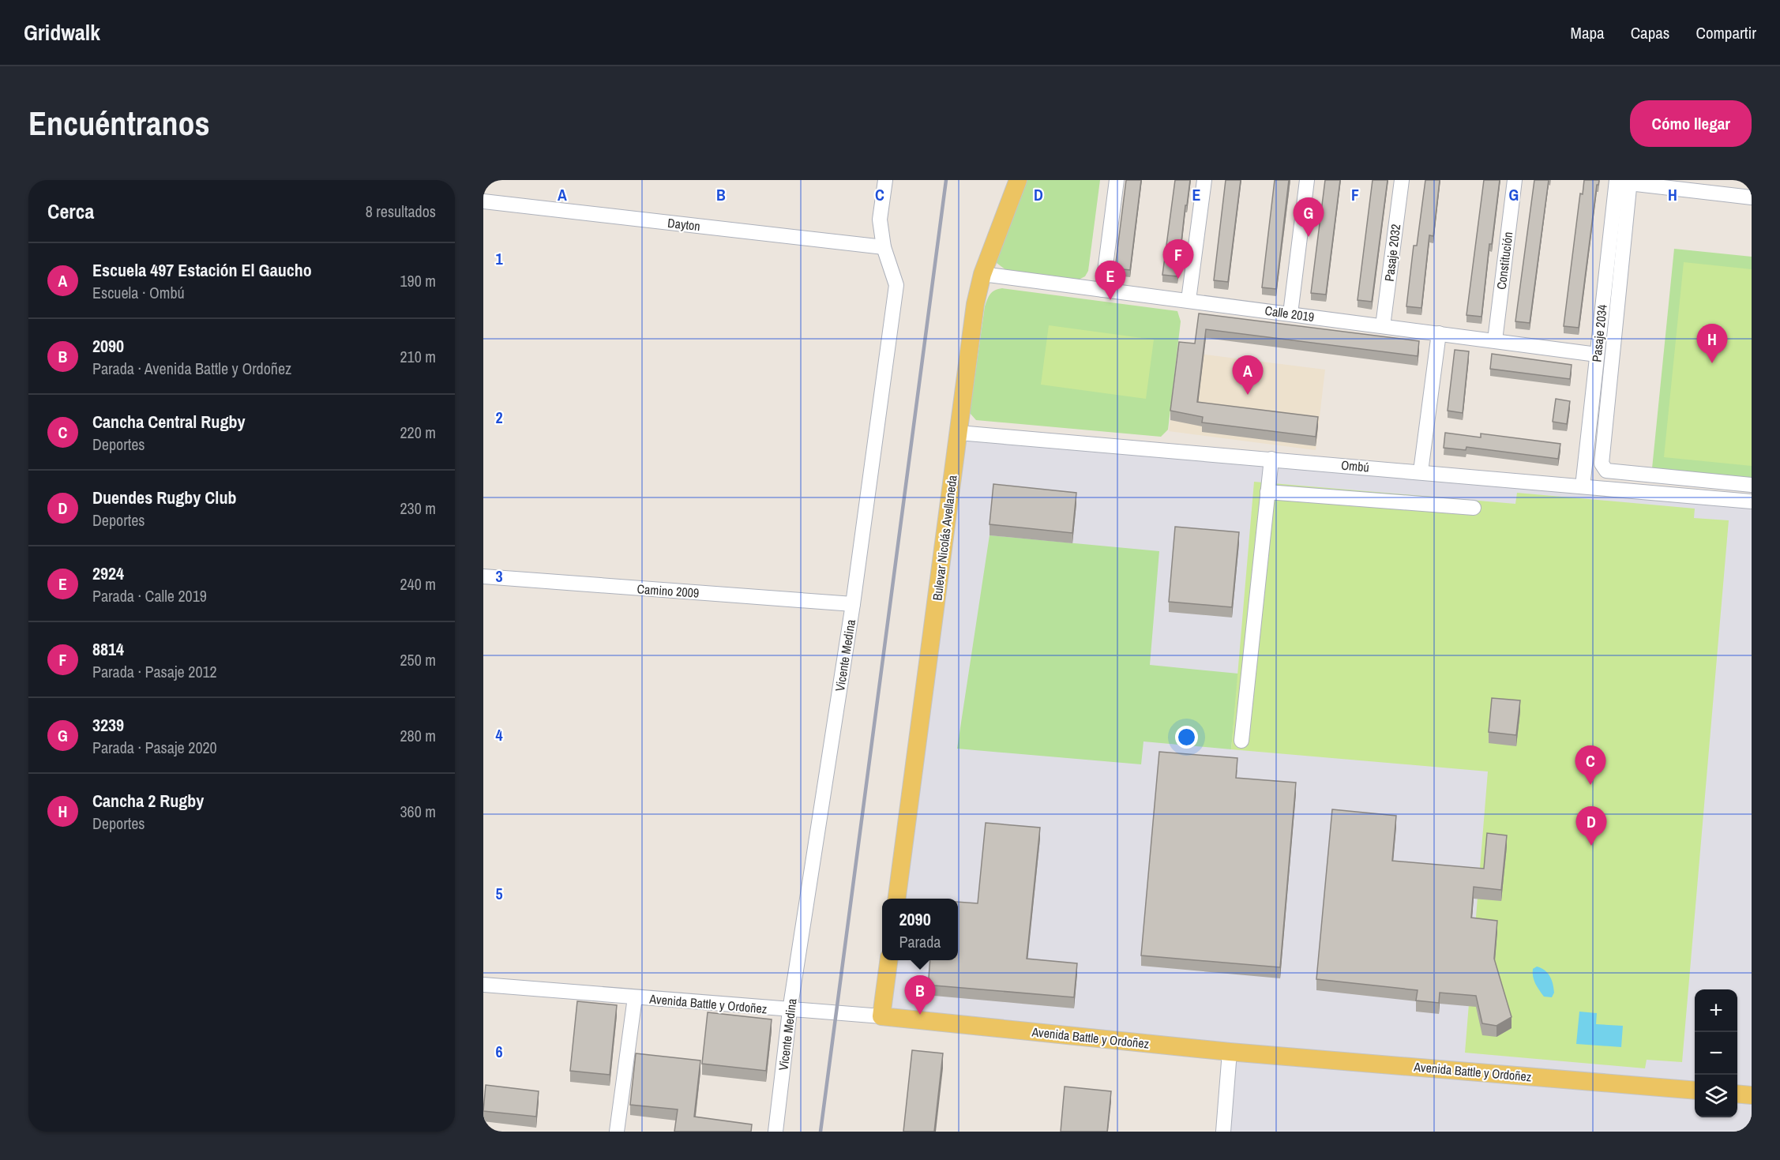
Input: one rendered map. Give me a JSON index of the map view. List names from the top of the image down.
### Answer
{
  "streets": {
    "main road": ["Bulevar Nicolás Avellaneda", "Avenida Battle y Ordoñez"],
    "street": [
      "Dayton",
      "Pasaje 2032",
      "Constitución",
      "Calle 2019",
      "Pasaje 2034",
      "Ombú",
      "Camino 2009",
      "Vicente Medina"
    ]
  },
  "crossings": [
    ["Dayton", "Vicente Medina"],
    ["Pasaje 2032", "Calle 2019"],
    ["Constitución", "Calle 2019"],
    ["Calle 2019", "Pasaje 2034"],
    ["Calle 2019", "Bulevar Nicolás Avellaneda"],
    ["Pasaje 2034", "Ombú"],
    ["Ombú", "Bulevar Nicolás Avellaneda"],
    ["Camino 2009", "Vicente Medina"],
    ["Vicente Medina", "Avenida Battle y Ordoñez"]
  ],
  "page": {
    "header": "Gridwalk",
    "nav": ["Mapa", "Capas", "Compartir"],
    "buttons": "Cómo llegar",
    "title": "Encuéntranos",
    "heading": ["Cerca", "8 resultados"],
    "pins": [
      "G",
      "F",
      "E",
      "H",
      "A",
      "C",
      "D",
      "B"
    ],
    "list": [
      {
        "mark": "A",
        "name": "Escuela 497 Estación El Gaucho",
        "note": "Escuela · Ombú",
        "value": "190 m"
      },
      {
        "mark": "B",
        "name": "2090",
        "note": "Parada · Avenida Battle y Ordoñez",
        "value": "210 m"
      },
      {
        "mark": "C",
        "name": "Cancha Central Rugby",
        "note": "Deportes",
        "value": "220 m"
      },
      {
        "mark": "D",
        "name": "Duendes Rugby Club",
        "note": "Deportes",
        "value": "230 m"
      },
      {
        "mark": "E",
        "name": "2924",
        "note": "Parada · Calle 2019",
        "value": "240 m"
      },
      {
        "mark": "F",
        "name": "8814",
        "note": "Parada · Pasaje 2012",
        "value": "250 m"
      },
      {
        "mark": "G",
        "name": "3239",
        "note": "Parada · Pasaje 2020",
        "value": "280 m"
      },
      {
        "mark": "H",
        "name": "Cancha 2 Rugby",
        "note": "Deportes",
        "value": "360 m"
      }
    ],
    "popup": ["2090", "Parada"],
    "map_buttons": ["+", "−"]
  },
  "grid": {
    "columns": [
      "A",
      "B",
      "C",
      "D",
      "E",
      "F",
      "G",
      "H"
    ],
    "rows": [
      "1",
      "2",
      "3",
      "4",
      "5",
      "6"
    ]
  }
}
